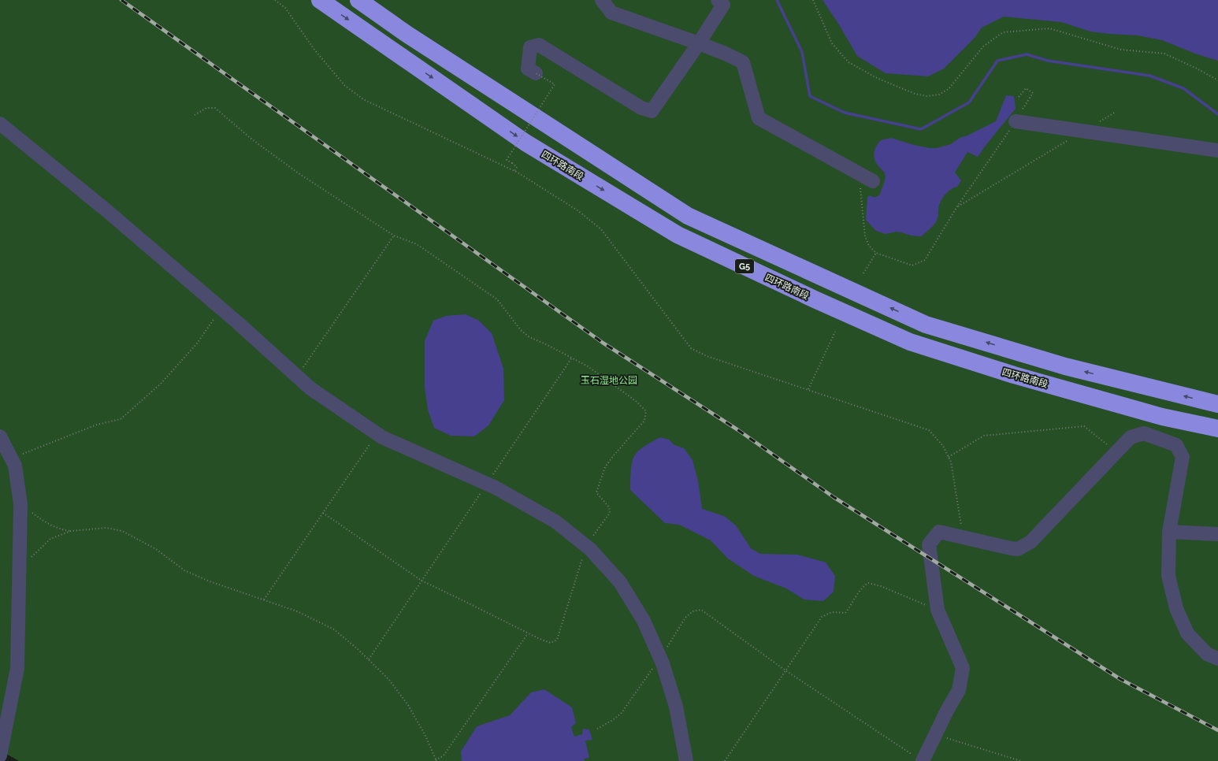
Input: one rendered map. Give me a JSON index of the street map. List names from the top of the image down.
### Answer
{
  "streets": {
    "highway": ["四环路南段", "G5"]
  },
  "parks": ["玉石湿地公园"]
}
